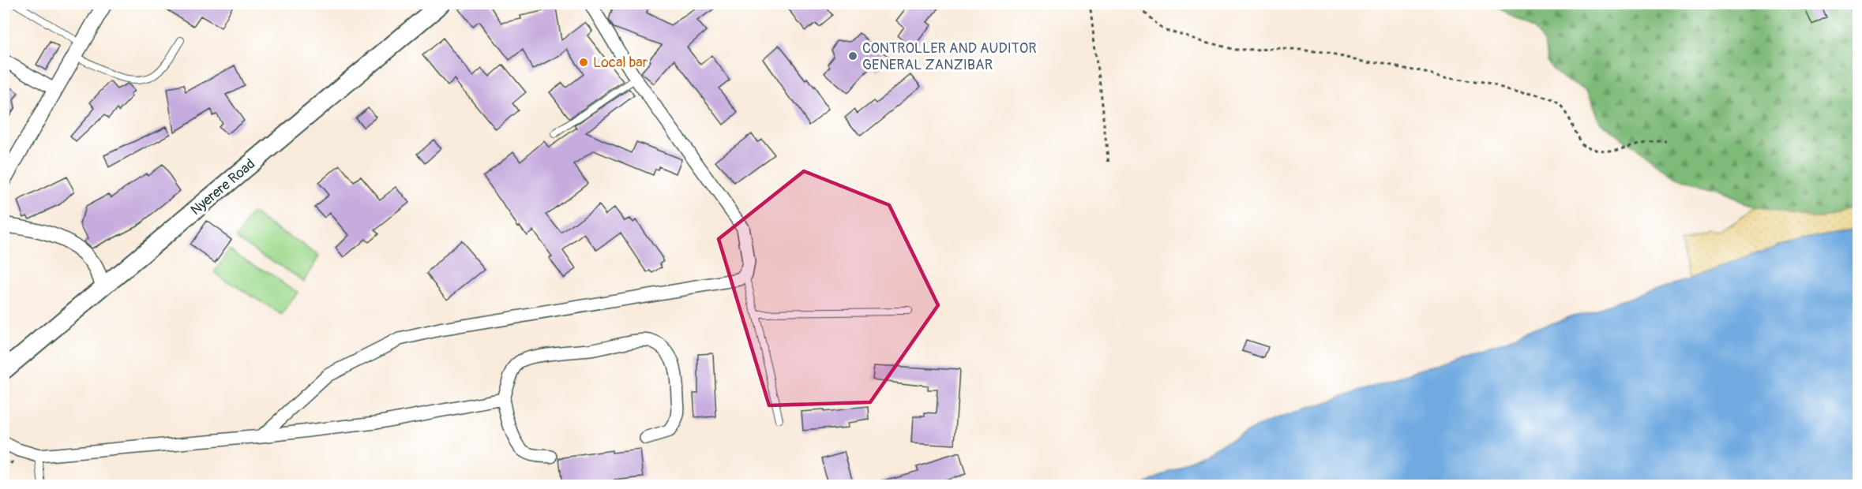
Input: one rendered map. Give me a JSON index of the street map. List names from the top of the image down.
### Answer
{
  "streets": {
    "main road": ["Nyerere Road"]
  },
  "places": ["CONTROLLER AND AUDITOR GENERAL ZANZIBAR", "Local bar"]
}
